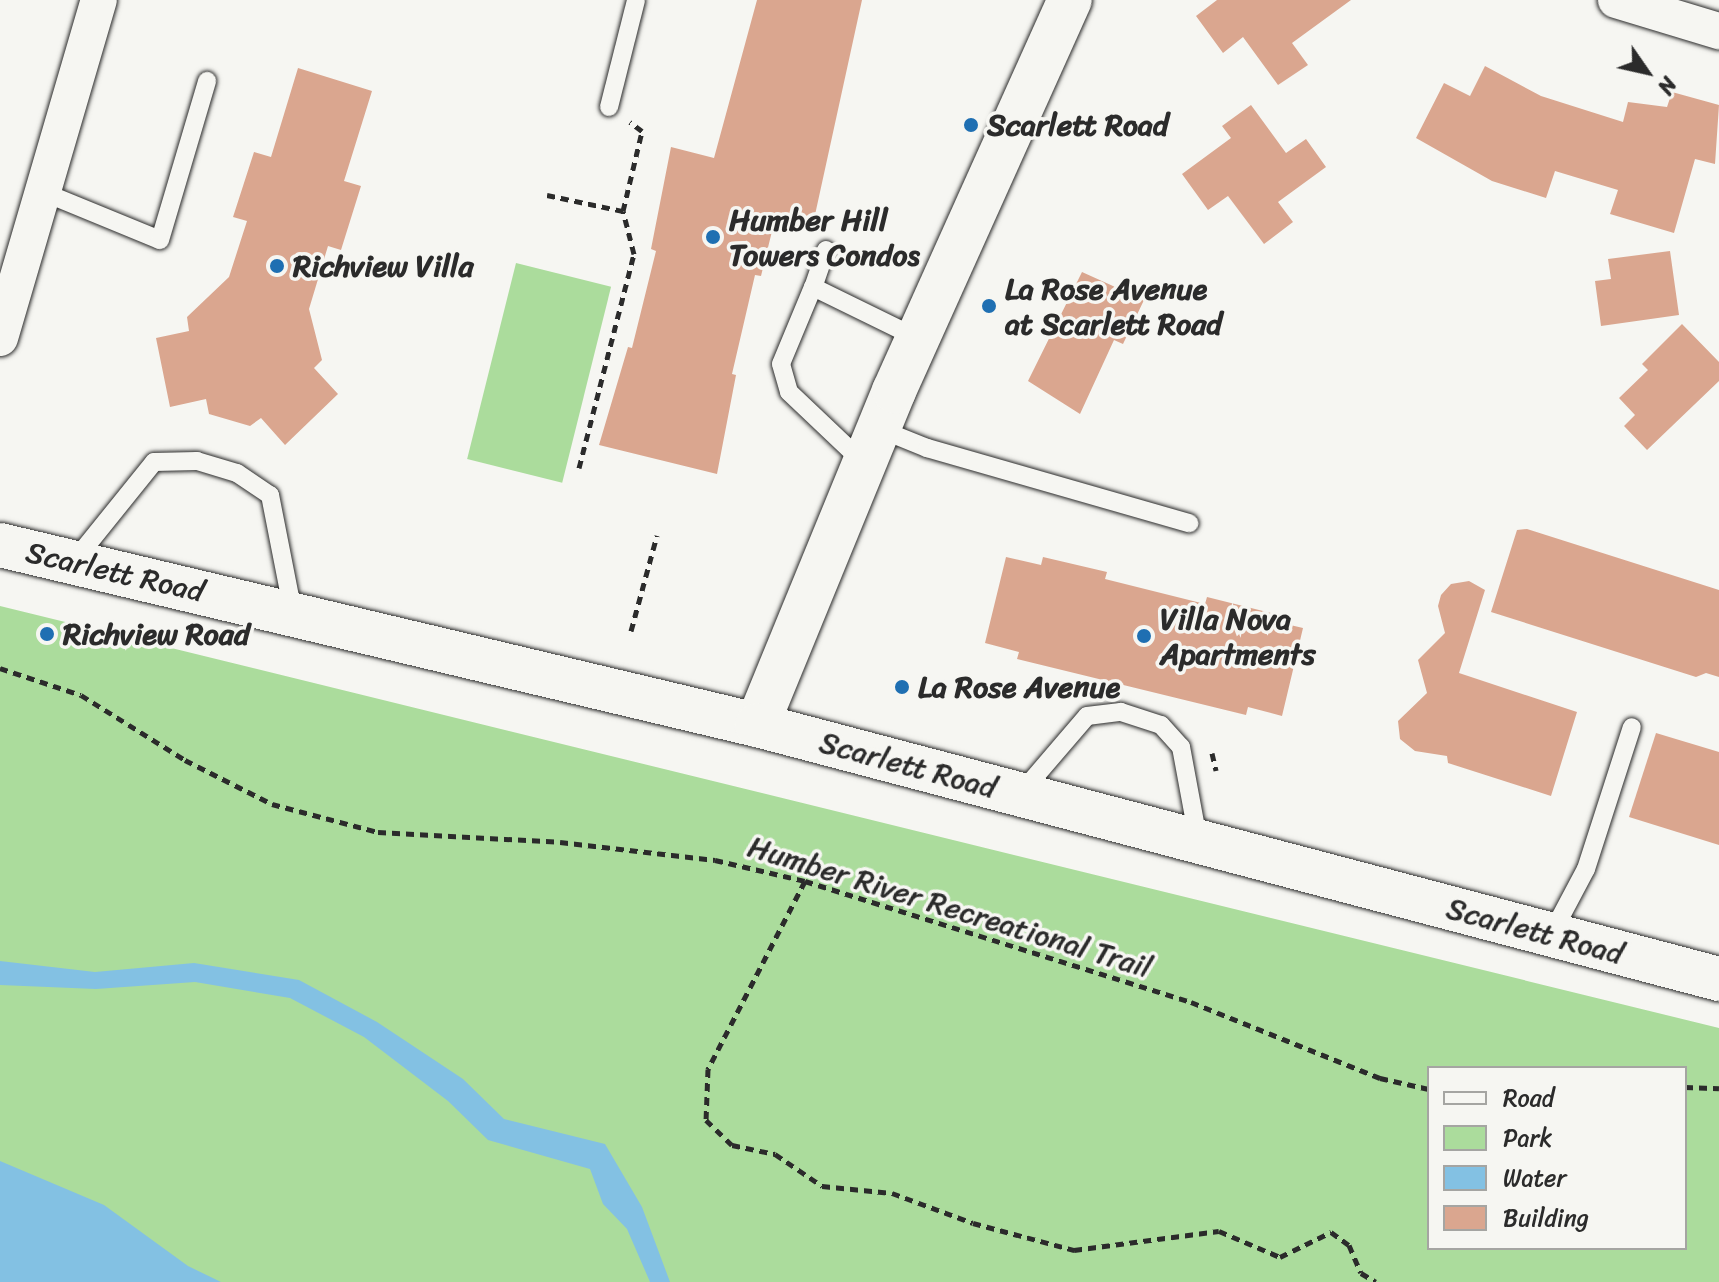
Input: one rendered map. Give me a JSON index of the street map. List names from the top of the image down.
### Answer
{
  "streets": {
    "main road": ["Scarlett Road"],
    "path": ["Humber River Recreational Trail"]
  },
  "places": [
    "Scarlett Road",
    "Humber Hill Towers Condos",
    "Richview Villa",
    "La Rose Avenue at Scarlett Road",
    "Richview Road",
    "Villa Nova Apartments",
    "La Rose Avenue"
  ],
  "legend": [
    "Road",
    "Park",
    "Water",
    "Building"
  ],
  "north": "bottom right"
}
